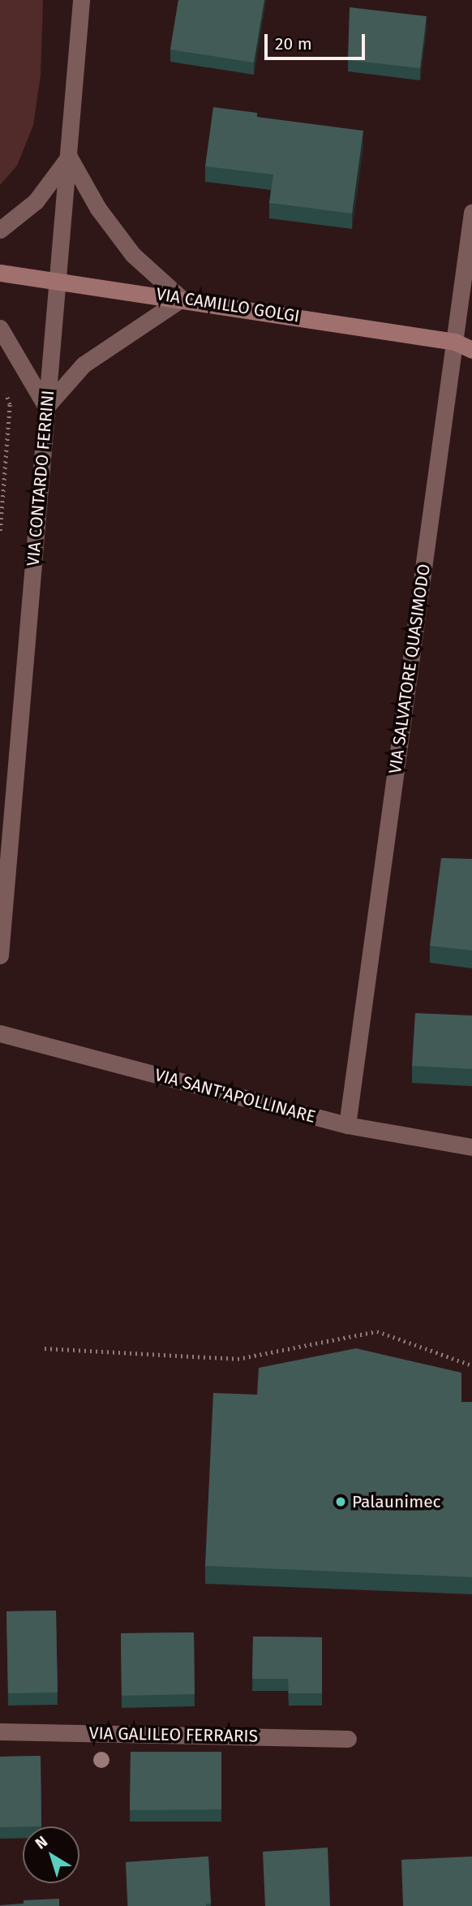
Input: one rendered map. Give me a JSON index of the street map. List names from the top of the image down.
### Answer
{
  "streets": {
    "street": [
      "VIA CAMILLO GOLGI",
      "VIA CONTARDO FERRINI",
      "VIA SALVATORE QUASIMODO",
      "VIA SANT'APOLLINARE",
      "VIA GALILEO FERRARIS"
    ]
  },
  "crossings": [
    ["VIA CAMILLO GOLGI", "VIA CONTARDO FERRINI"],
    ["VIA CAMILLO GOLGI", "VIA SALVATORE QUASIMODO"],
    ["VIA SALVATORE QUASIMODO", "VIA SANT'APOLLINARE"]
  ],
  "places": ["Palaunimec"],
  "scale_bar": "20 m",
  "north": "top left"
}
